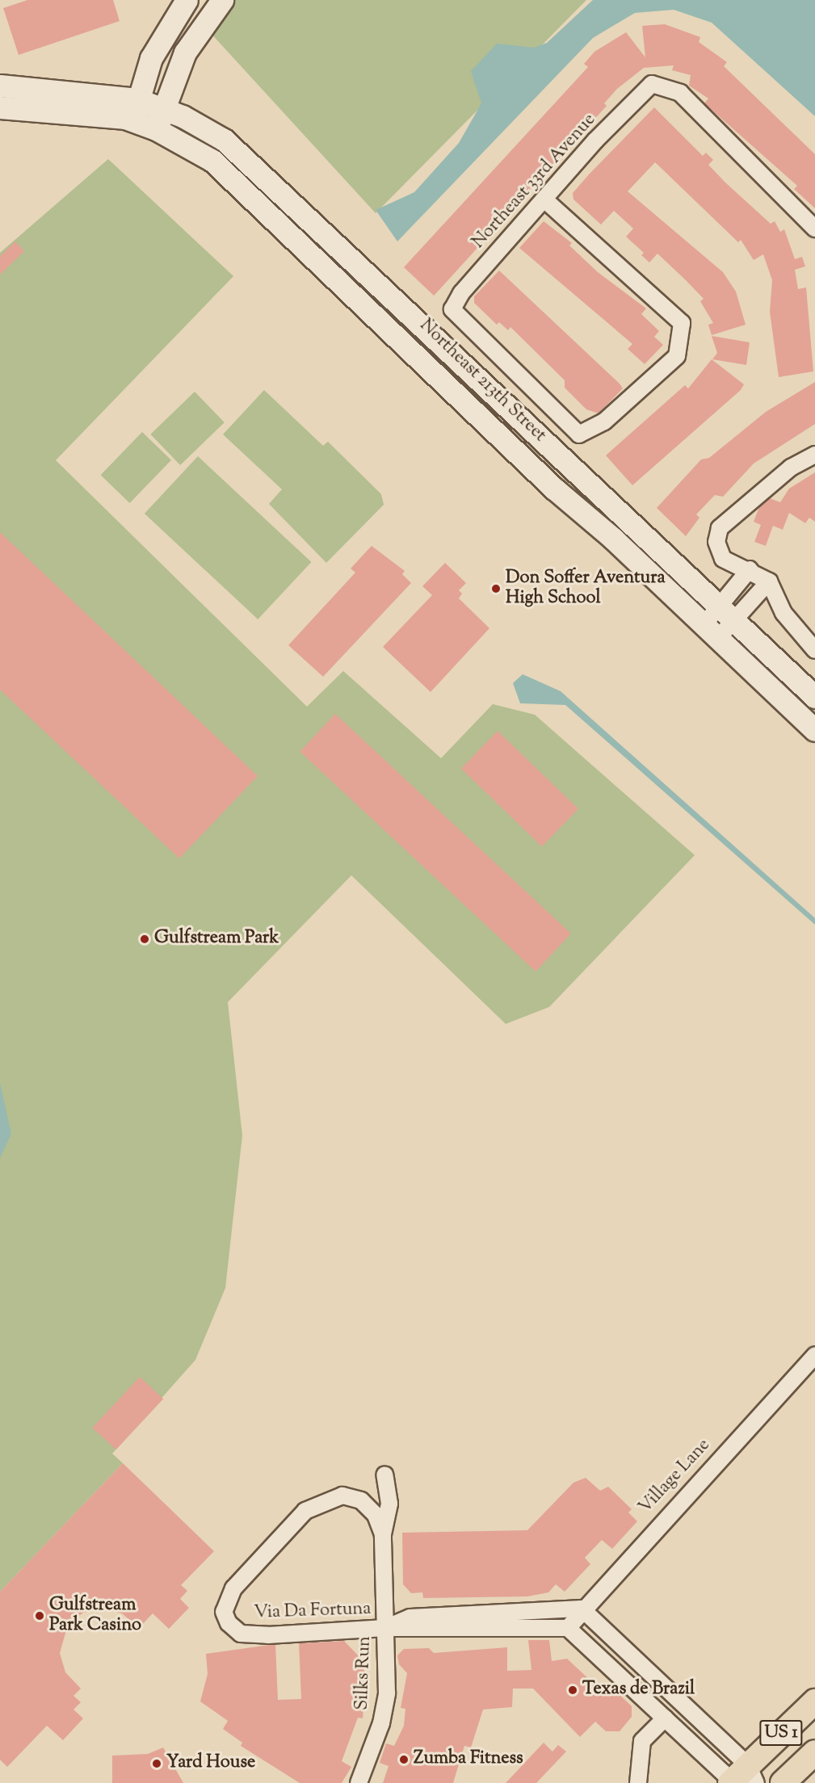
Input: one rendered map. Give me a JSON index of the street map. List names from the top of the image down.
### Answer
{
  "streets": {
    "main road": ["US 1"],
    "street": [
      "Northeast 33rd Avenue",
      "Northeast 213th Street",
      "Village Lane",
      "Via Da Fortuna",
      "Silks Run"
    ]
  },
  "crossings": [
    ["Village Lane", "Via Da Fortuna"],
    ["Via Da Fortuna", "Silks Run"]
  ],
  "places": [
    "Don Soffer Aventura High School",
    "Gulfstream Park",
    "Gulfstream Park Casino",
    "Texas de Brazil",
    "Zumba Fitness",
    "Yard House"
  ]
}
